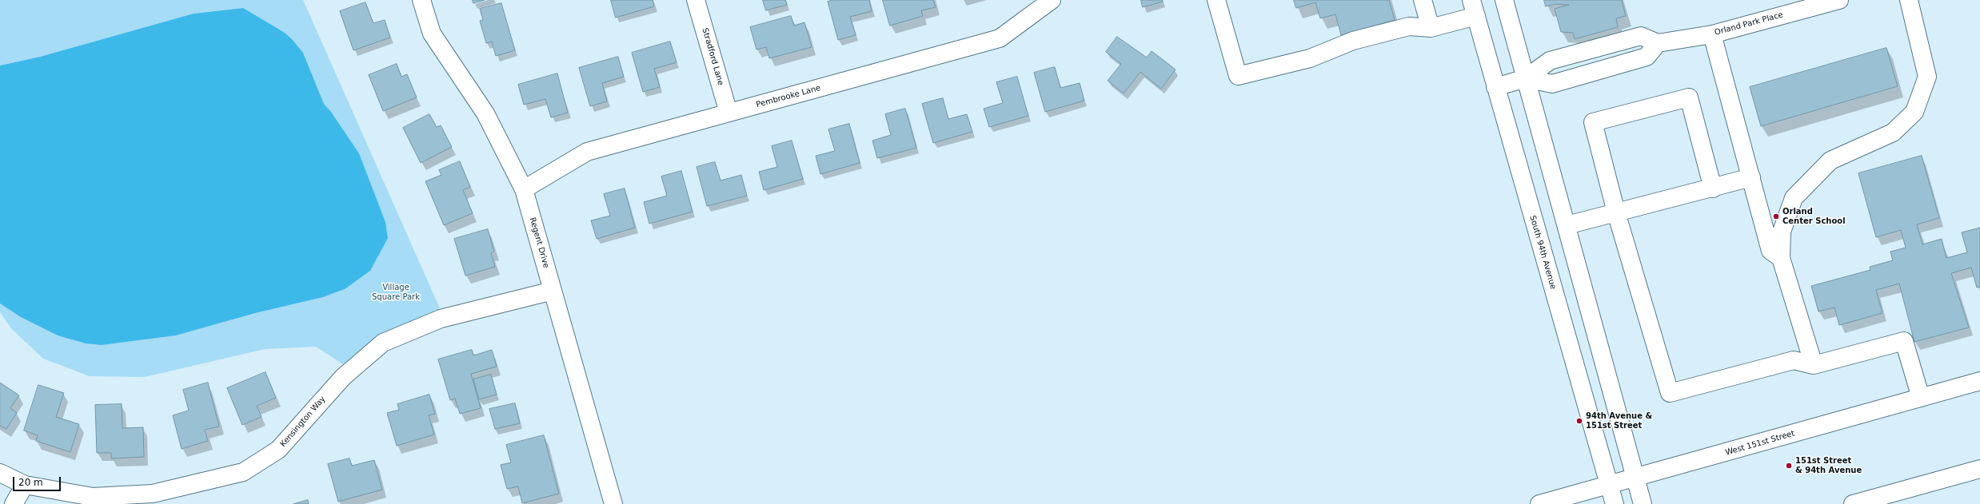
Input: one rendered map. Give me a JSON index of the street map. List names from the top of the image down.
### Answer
{
  "streets": {
    "street": [
      "Orland Park Place",
      "Stradford Lane",
      "Pembrooke Lane",
      "Regent Drive",
      "South 94th Avenue",
      "Kensington Way",
      "West 151st Street"
    ]
  },
  "crossings": [
    ["Stradford Lane", "Pembrooke Lane"],
    ["Pembrooke Lane", "Regent Drive"],
    ["Regent Drive", "Kensington Way"],
    ["South 94th Avenue", "West 151st Street"]
  ],
  "parks": ["Village Square Park"],
  "places": ["Orland Center School", "94th Avenue & 151st Street", "151st Street & 94th Avenue"],
  "scale_bar": "20 m"
}
